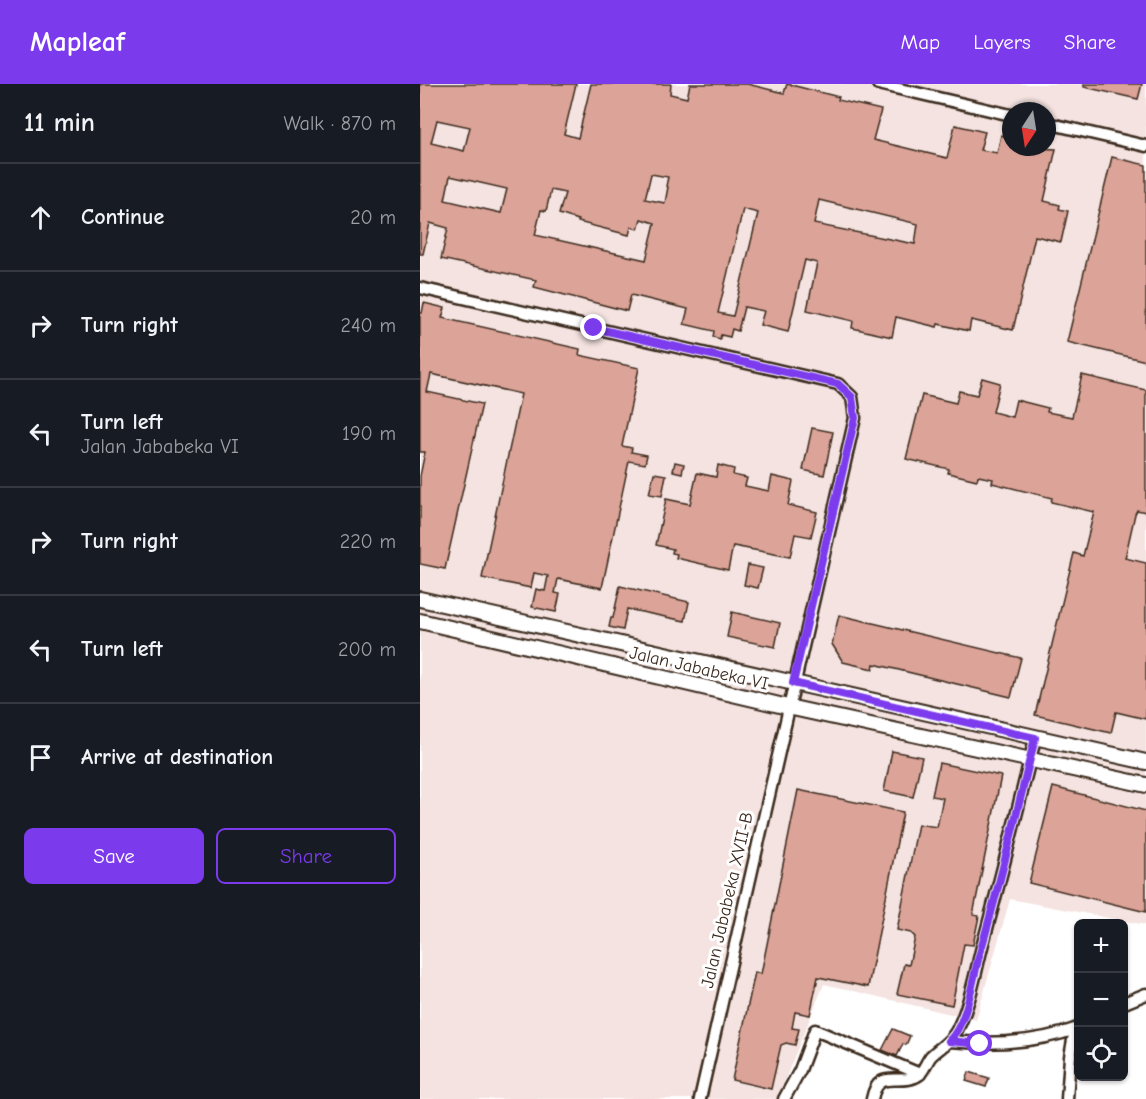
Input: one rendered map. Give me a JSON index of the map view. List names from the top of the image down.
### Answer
{
  "streets": {
    "street": ["Jalan Jababeka VI", "Jalan Jababeka XVII-B"]
  },
  "crossings": [
    ["Jalan Jababeka VI", "Jalan Jababeka XVII-B"]
  ],
  "north": "bottom",
  "page": {
    "header": "Mapleaf",
    "nav": ["Map", "Layers", "Share"],
    "heading": ["11 min", "Walk · 870 m"],
    "list": [
      ["Continue", "20 m"],
      ["Turn right", "240 m"],
      ["Turn left", "Jalan Jababeka VI", "190 m"],
      ["Turn right", "220 m"],
      ["Turn left", "200 m"],
      "Arrive at destination"
    ],
    "buttons": ["Save", "Share"],
    "map_buttons": ["+", "−"]
  }
}
